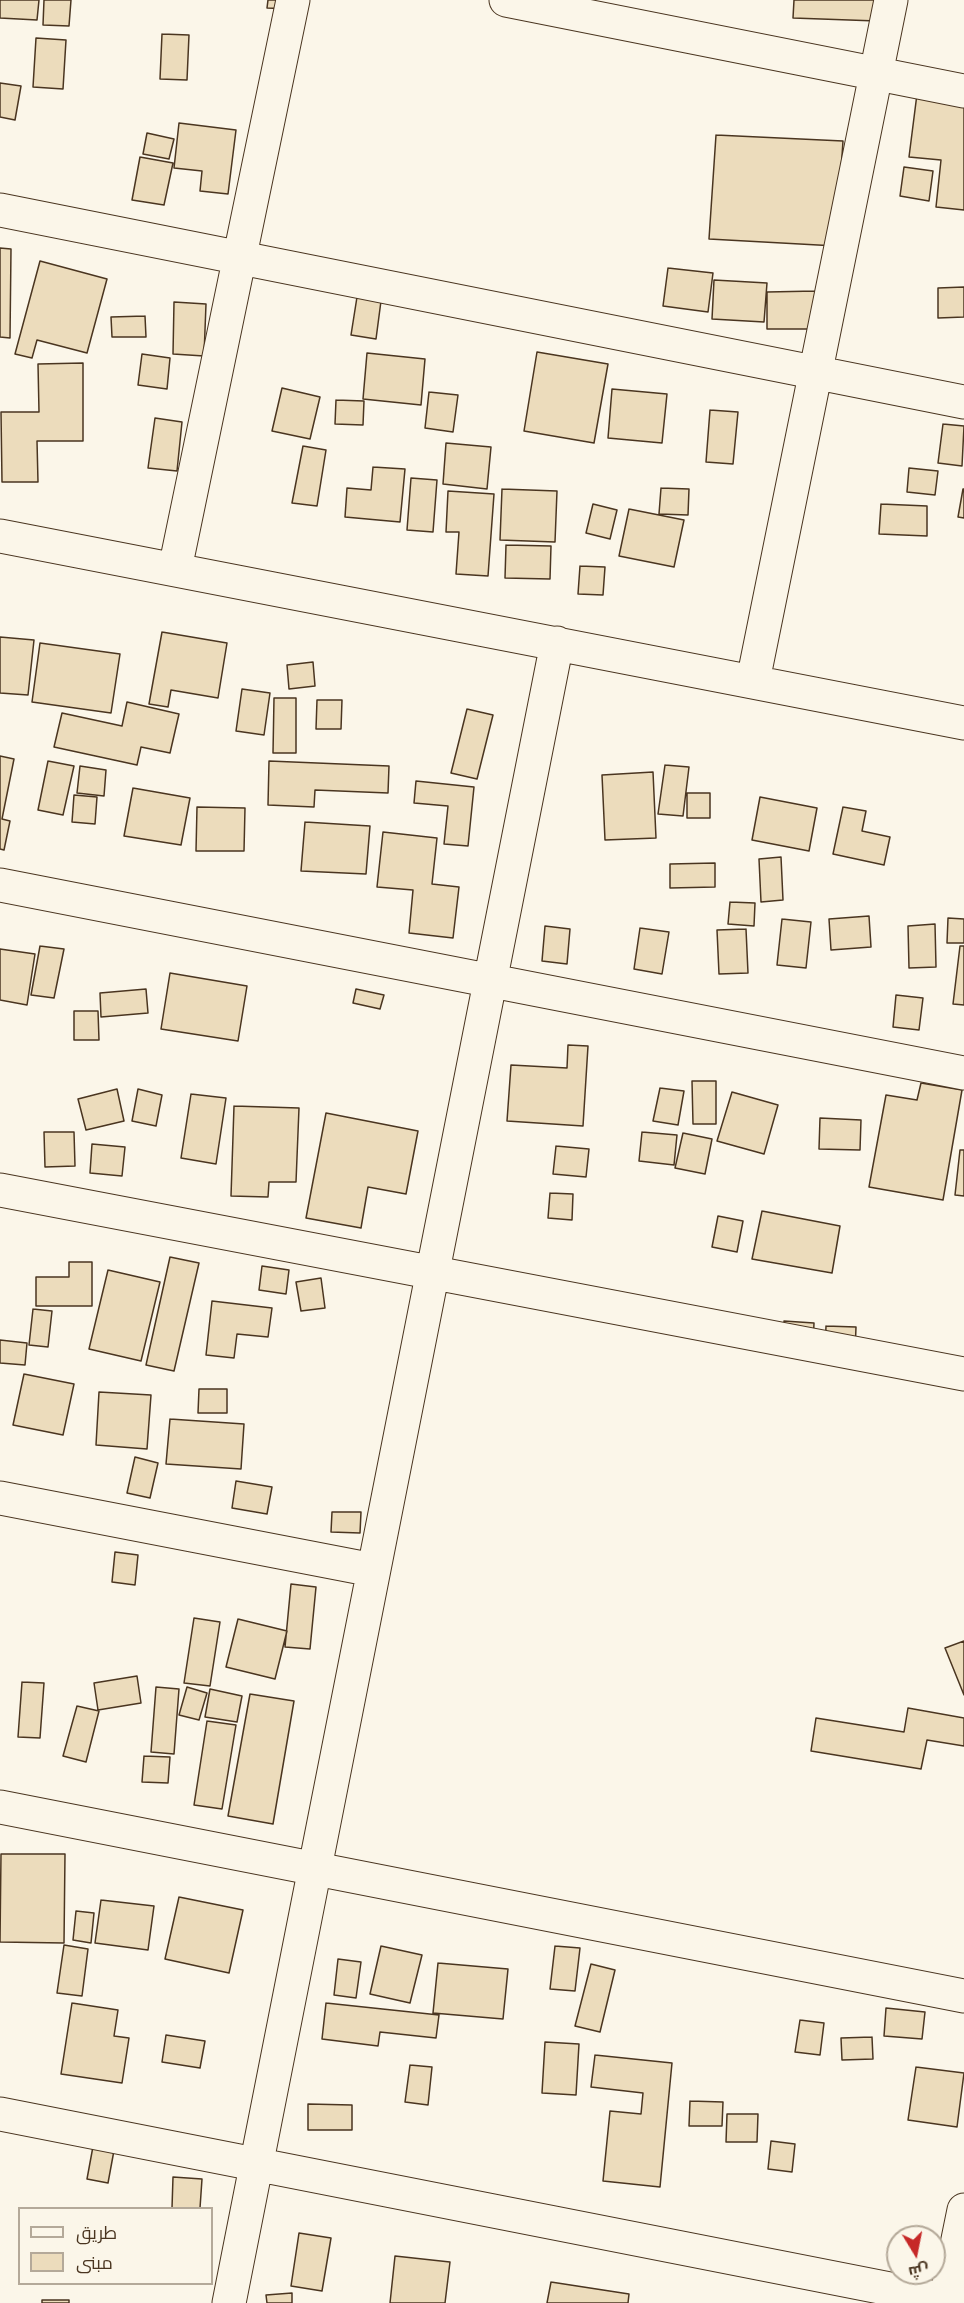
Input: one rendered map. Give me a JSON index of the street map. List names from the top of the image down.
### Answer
{
  "legend": ["طريق", "مبنى"],
  "north": "bottom"
}
